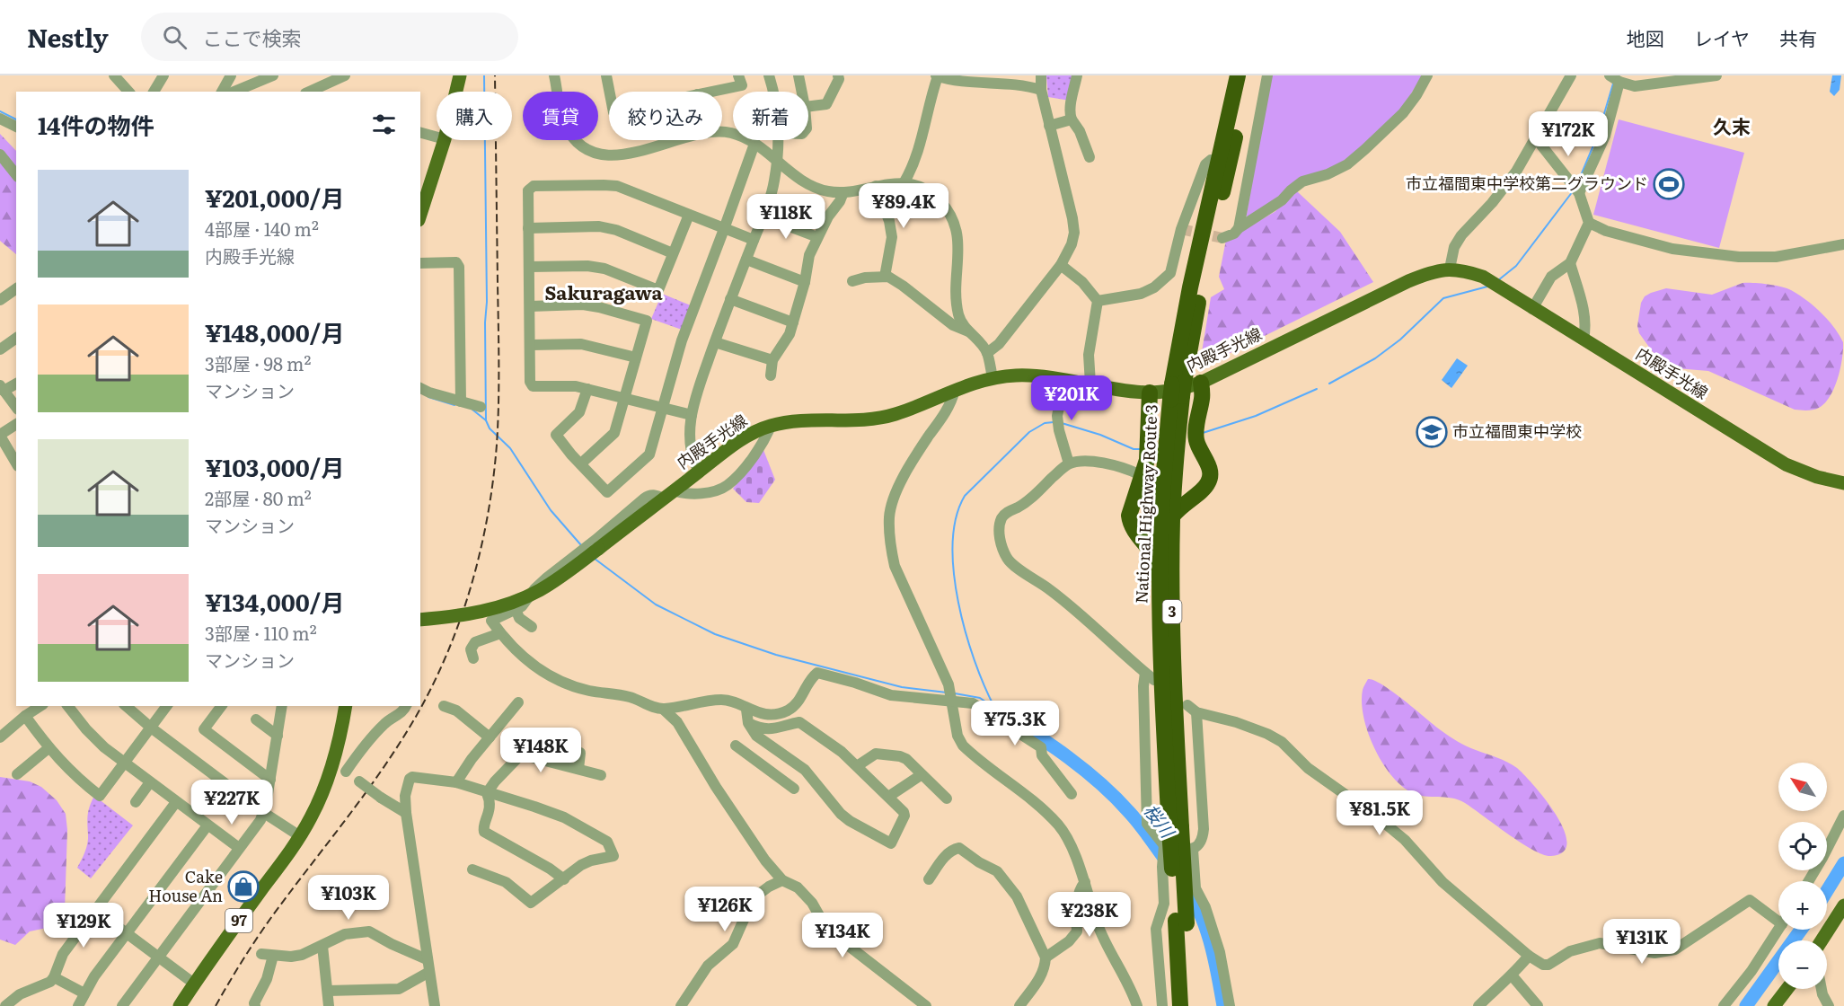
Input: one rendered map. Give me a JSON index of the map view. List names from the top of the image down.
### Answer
{
  "streets": {
    "highway": ["National Highway Route 3", "3"],
    "main road": ["内殿手光線", "97"]
  },
  "districts": ["久末", "Sakuragawa"],
  "water": ["桜川"],
  "places": {
    "sports": ["市立福間東中学校第二グラウンド"],
    "school or university": ["市立福間東中学校"],
    "shop": ["Cake House An"]
  },
  "north": "top left",
  "page": {
    "header": "Nestly",
    "search": "ここで検索",
    "nav": ["地図", "レイヤ", "共有"],
    "chip": [
      "購入",
      "賃貸",
      "絞り込み",
      "新着"
    ],
    "heading": "14件の物件",
    "price": [
      "¥172K",
      "¥89.4K",
      "¥118K",
      "¥201K",
      "¥75.3K",
      "¥148K",
      "¥227K",
      "¥81.5K",
      "¥103K",
      "¥126K",
      "¥238K",
      "¥129K",
      "¥134K",
      "¥131K"
    ],
    "list": [
      {
        "name": "¥201,000/月",
        "note": "4部屋 · 140 m² · 内殿手光線"
      },
      {
        "name": "¥148,000/月",
        "note": "3部屋 · 98 m² · マンション"
      },
      {
        "name": "¥103,000/月",
        "note": "2部屋 · 80 m² · マンション"
      },
      {
        "name": "¥134,000/月",
        "note": "3部屋 · 110 m² · マンション"
      }
    ],
    "map_buttons": ["+", "−"]
  }
}
